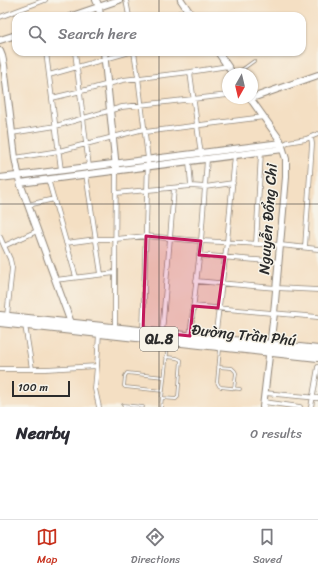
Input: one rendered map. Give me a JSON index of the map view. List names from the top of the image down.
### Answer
{
  "streets": {
    "highway": ["Đường Trần Phú", "QL.8"],
    "street": ["Nguyễn Đổng Chi"]
  },
  "crossings": [
    ["Nguyễn Đổng Chi", "Đường Trần Phú"]
  ],
  "scale_bar": "100 m",
  "north": "bottom",
  "page": {
    "search": "Search here",
    "scale": "100 m",
    "heading": ["Nearby", "0 results"],
    "nav": ["Map", "Directions", "Saved"]
  }
}
